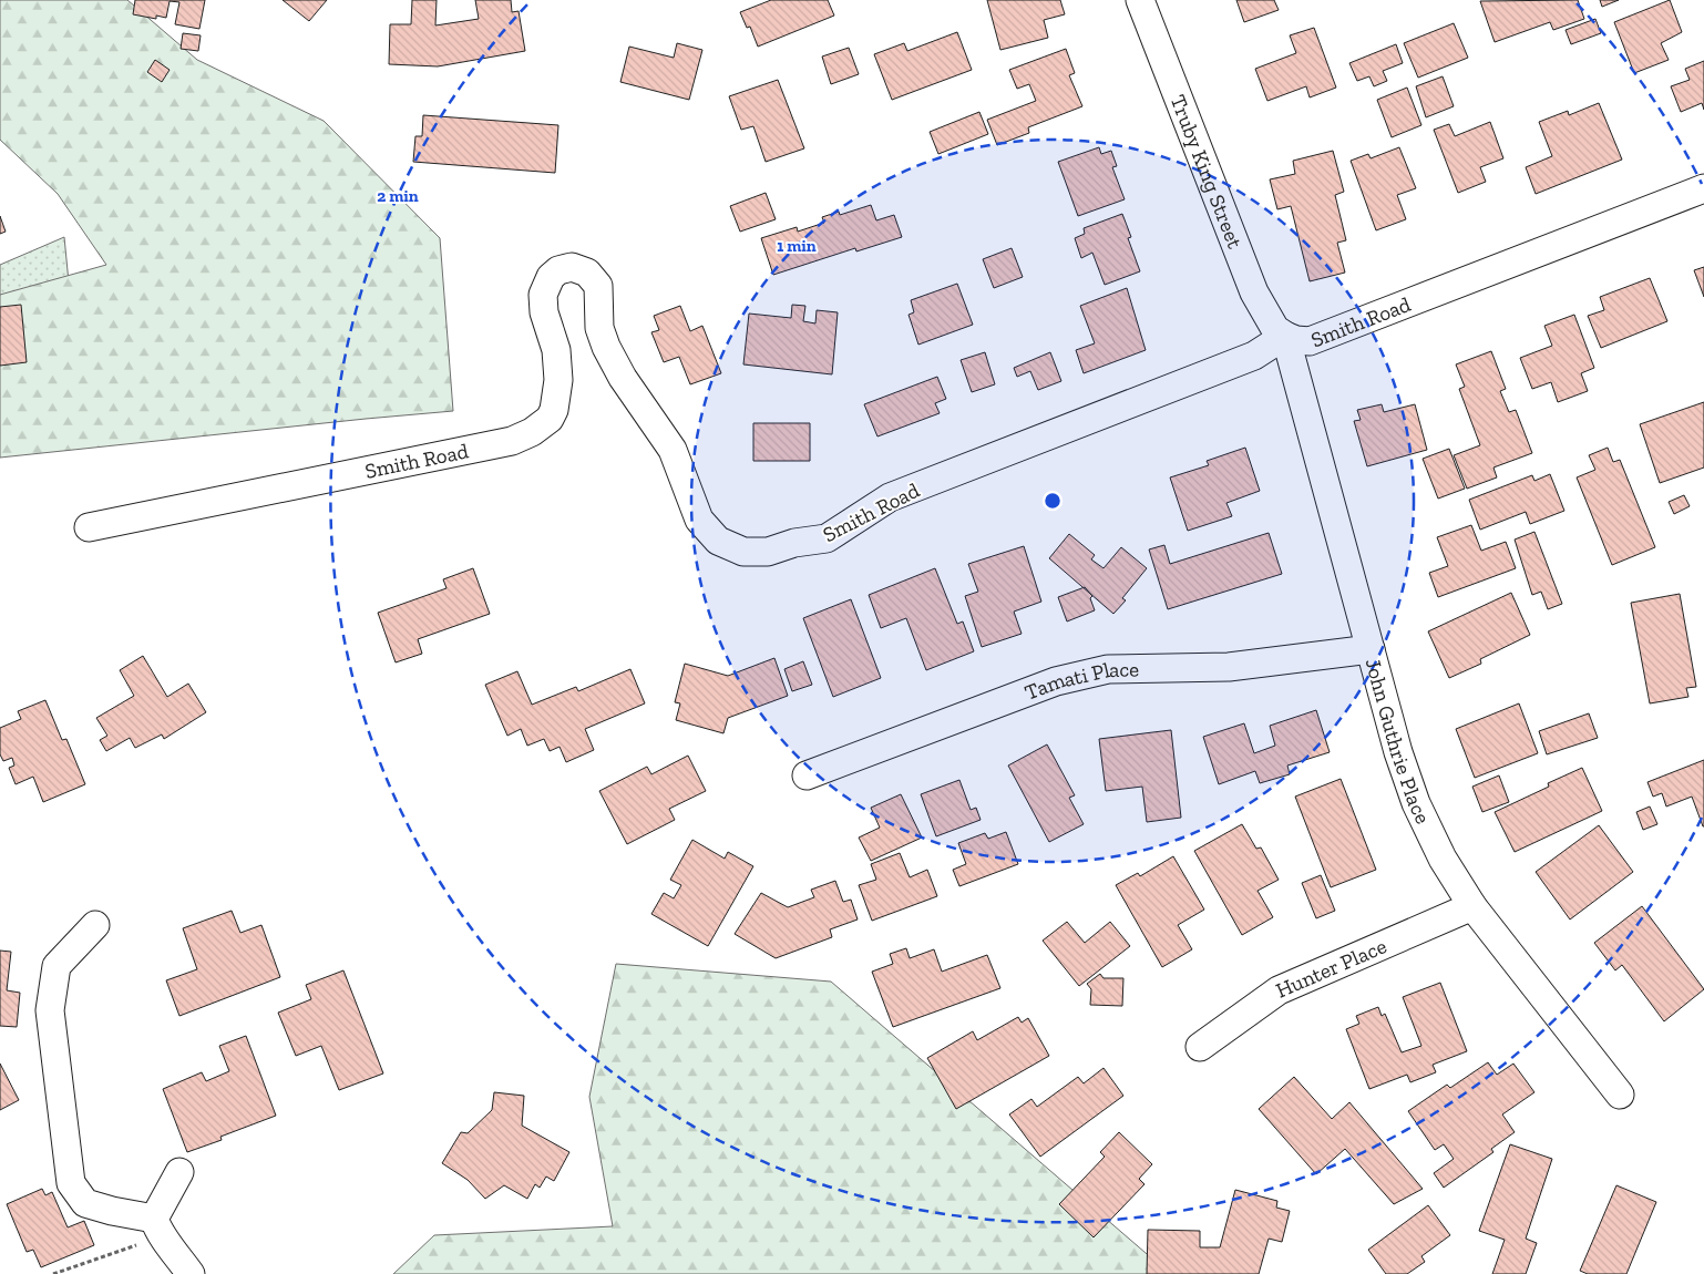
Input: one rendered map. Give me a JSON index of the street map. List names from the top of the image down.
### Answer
{
  "streets": {
    "street": [
      "Truby King Street",
      "Smith Road",
      "Tamati Place",
      "John Guthrie Place",
      "Hunter Place"
    ]
  },
  "crossings": [
    ["Truby King Street", "Smith Road"],
    ["Truby King Street", "John Guthrie Place"],
    ["Smith Road", "John Guthrie Place"],
    ["Tamati Place", "John Guthrie Place"],
    ["John Guthrie Place", "Hunter Place"]
  ],
  "rings": ["2 min", "1 min"]
}
